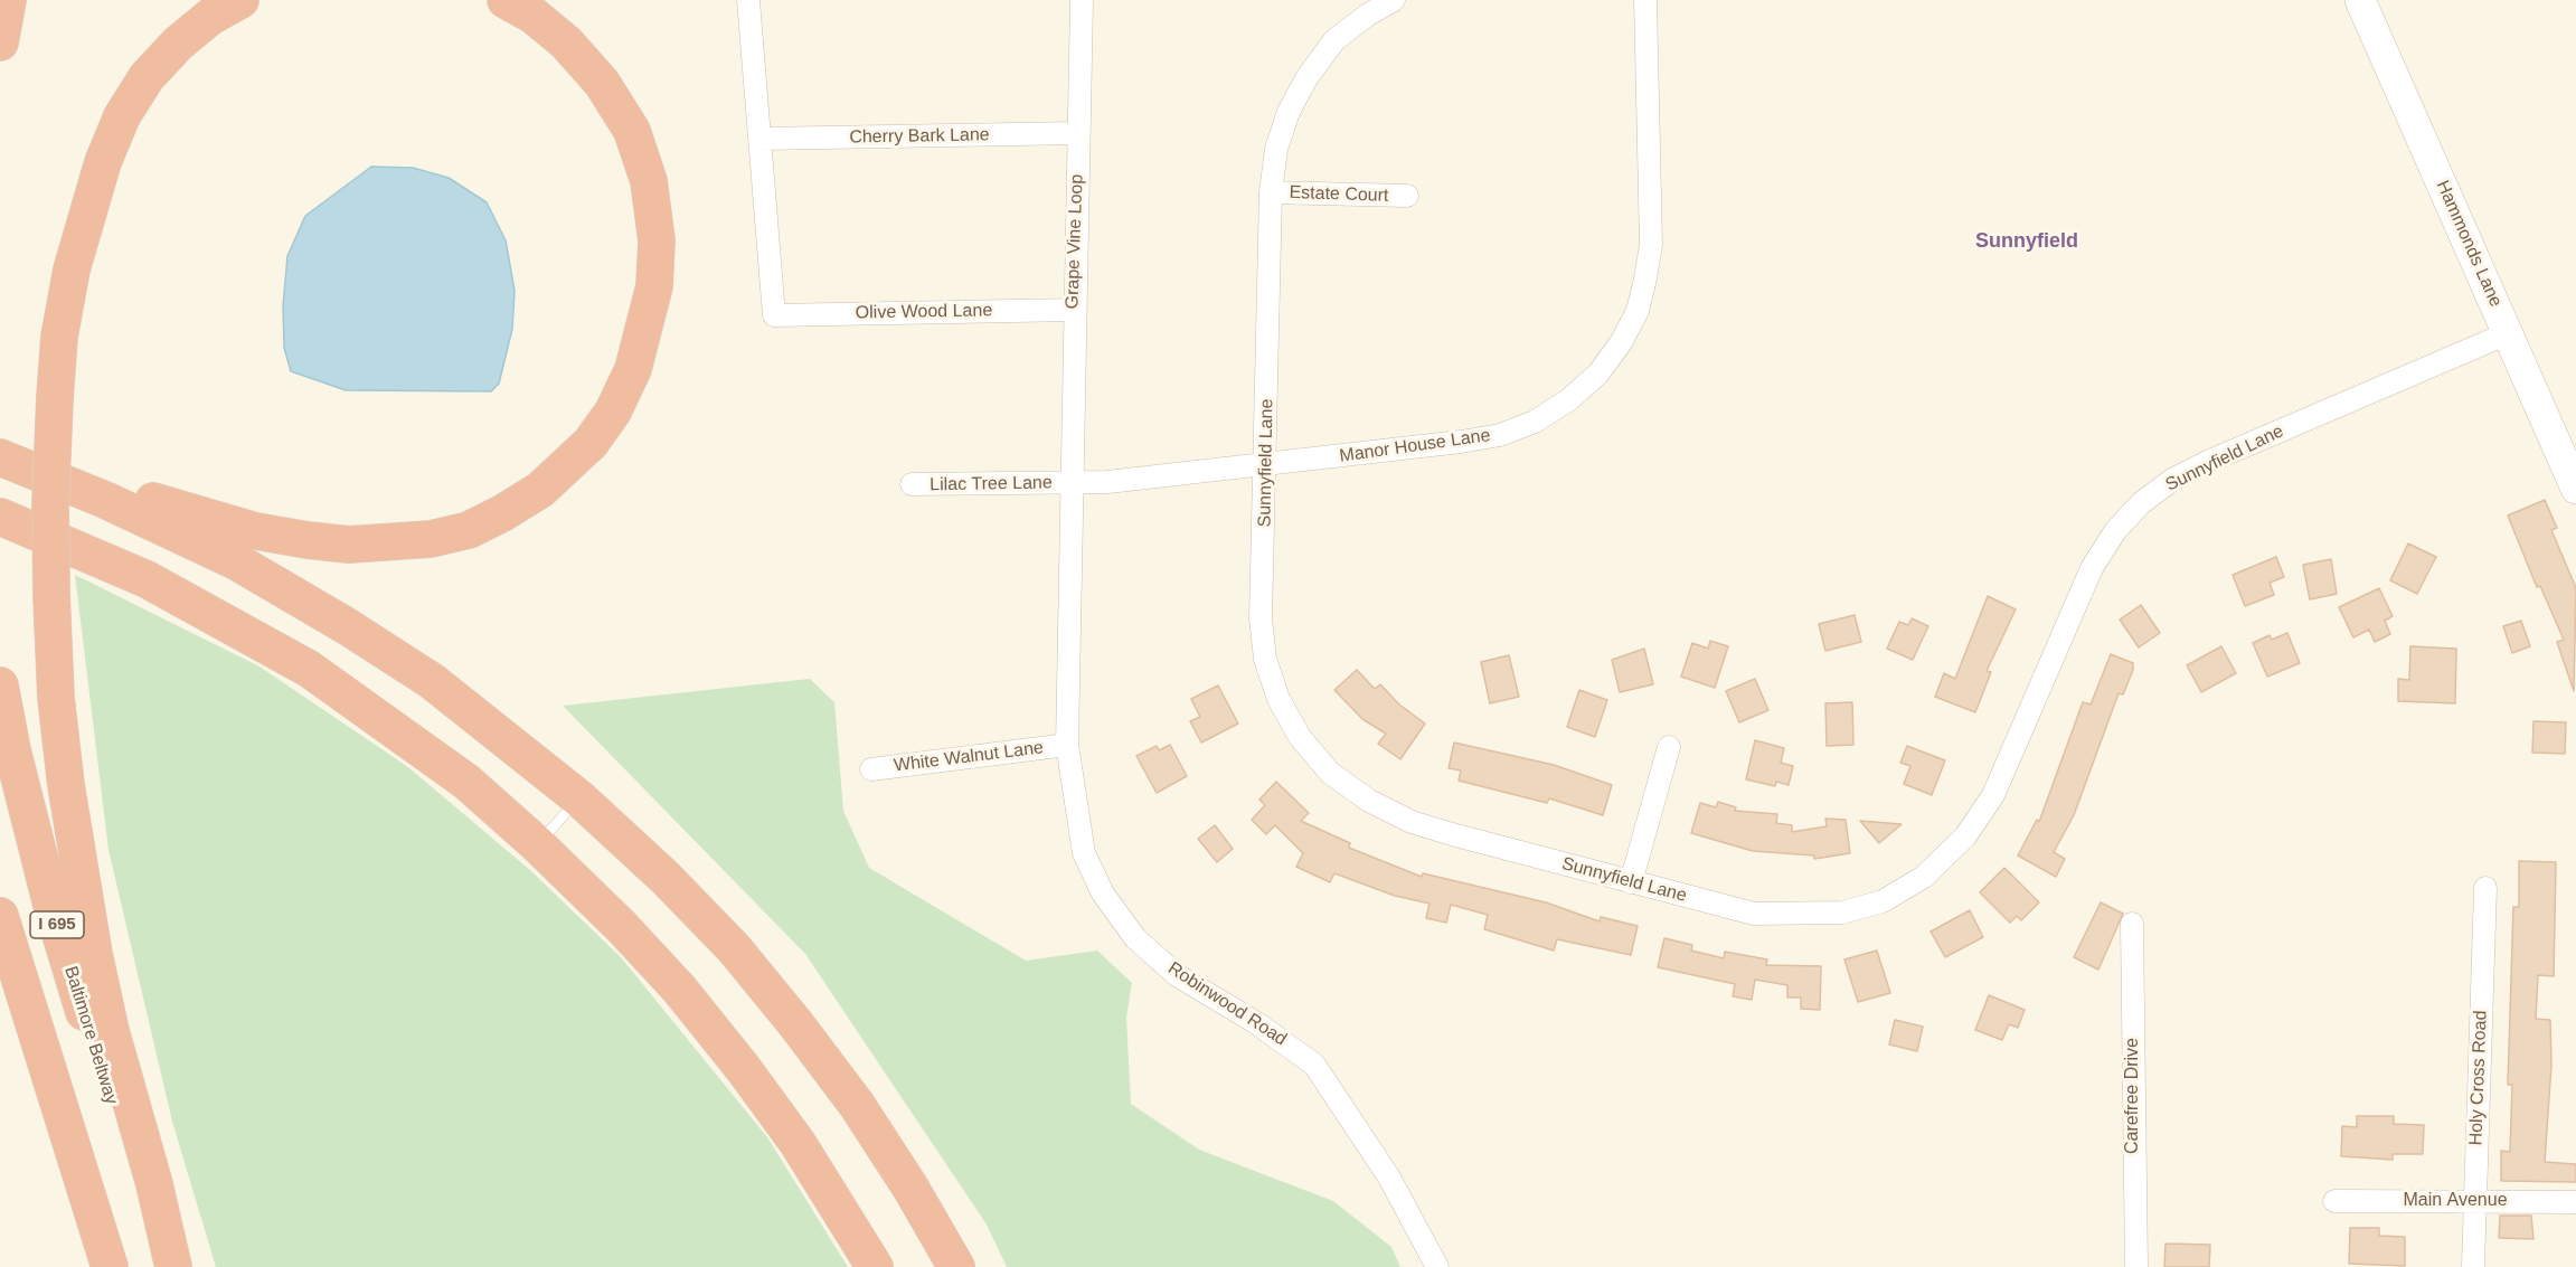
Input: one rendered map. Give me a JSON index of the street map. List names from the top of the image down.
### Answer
{
  "streets": {
    "highway": ["I 695", "Baltimore Beltway"],
    "street": [
      "Cherry Bark Lane",
      "Estate Court",
      "Grape Vine Loop",
      "Hammonds Lane",
      "Olive Wood Lane",
      "Manor House Lane",
      "Sunnyfield Lane",
      "Lilac Tree Lane",
      "White Walnut Lane",
      "Robinwood Road",
      "Holy Cross Road",
      "Carefree Drive",
      "Main Avenue"
    ]
  },
  "crossings": [
    ["Cherry Bark Lane", "Grape Vine Loop"],
    ["Cherry Bark Lane", "Olive Wood Lane"],
    ["Estate Court", "Sunnyfield Lane"],
    ["Grape Vine Loop", "Olive Wood Lane"],
    ["Grape Vine Loop", "Manor House Lane"],
    ["Grape Vine Loop", "Lilac Tree Lane"],
    ["Grape Vine Loop", "Robinwood Road"],
    ["Hammonds Lane", "Sunnyfield Lane"],
    ["Manor House Lane", "Sunnyfield Lane"],
    ["Manor House Lane", "Lilac Tree Lane"],
    ["Manor House Lane", "Robinwood Road"],
    ["Lilac Tree Lane", "Robinwood Road"],
    ["White Walnut Lane", "Robinwood Road"],
    ["Holy Cross Road", "Main Avenue"]
  ],
  "districts": ["Sunnyfield"]
}
